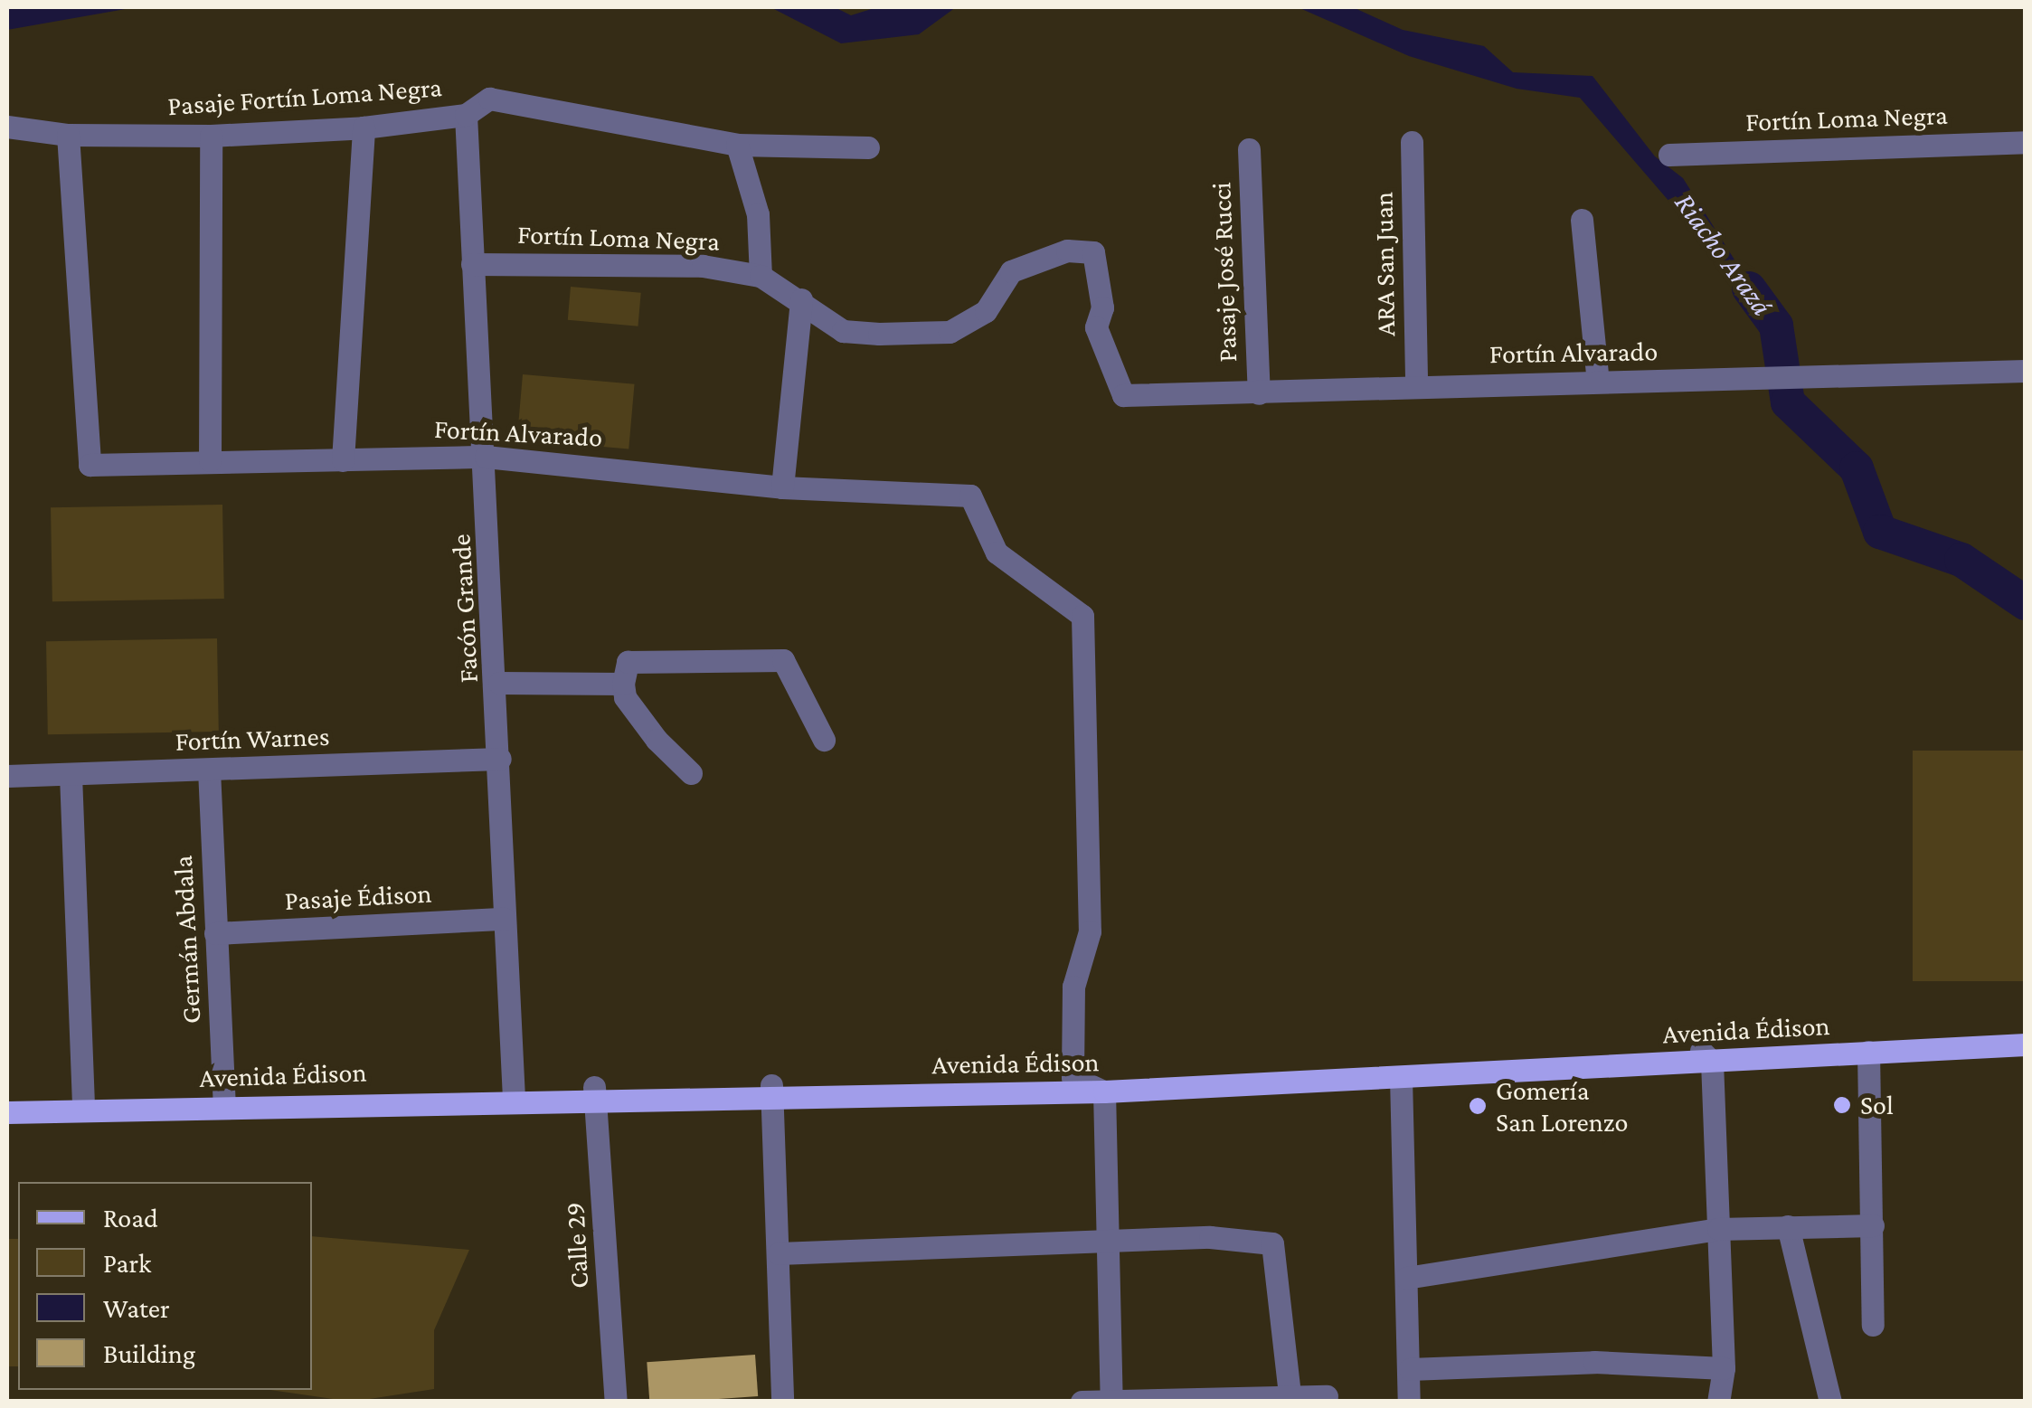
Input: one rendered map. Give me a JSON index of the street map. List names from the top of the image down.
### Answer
{
  "streets": {
    "main road": ["Avenida Édison"],
    "street": [
      "Pasaje Fortín Loma Negra",
      "Fortín Loma Negra",
      "ARA San Juan",
      "Pasaje José Rucci",
      "Fortín Alvarado",
      "Facón Grande",
      "Fortín Warnes",
      "Pasaje Édison",
      "Germán Abdala",
      "Calle 29"
    ]
  },
  "crossings": [
    ["Pasaje Fortín Loma Negra", "Fortín Alvarado"],
    ["Pasaje Fortín Loma Negra", "Facón Grande"],
    ["Fortín Loma Negra", "Fortín Alvarado"],
    ["Fortín Loma Negra", "Facón Grande"],
    ["ARA San Juan", "Fortín Alvarado"],
    ["Pasaje José Rucci", "Fortín Alvarado"],
    ["Fortín Alvarado", "Facón Grande"],
    ["Fortín Alvarado", "Avenida Édison"],
    ["Facón Grande", "Fortín Warnes"],
    ["Facón Grande", "Pasaje Édison"],
    ["Facón Grande", "Avenida Édison"],
    ["Fortín Warnes", "Germán Abdala"],
    ["Pasaje Édison", "Germán Abdala"],
    ["Germán Abdala", "Avenida Édison"],
    ["Avenida Édison", "Calle 29"]
  ],
  "water": ["Riacho Arazá"],
  "places": ["Sol", "Gomería San Lorenzo"],
  "legend": [
    "Road",
    "Park",
    "Water",
    "Building"
  ]
}
